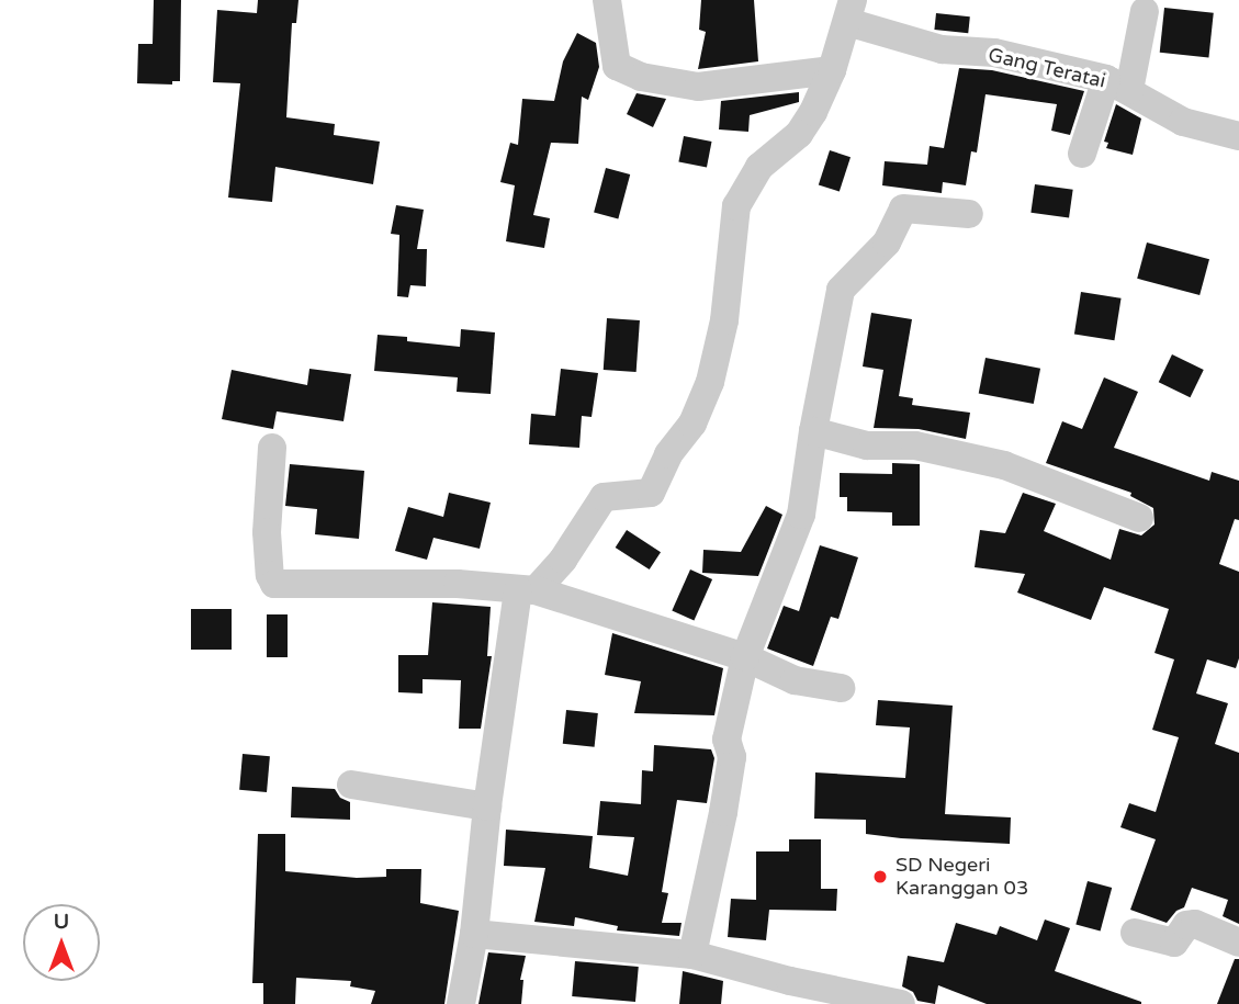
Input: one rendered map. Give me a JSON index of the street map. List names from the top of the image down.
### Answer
{
  "streets": {
    "street": ["Gang Teratai"]
  },
  "places": ["SD Negeri Karanggan 03"],
  "north": "top"
}
